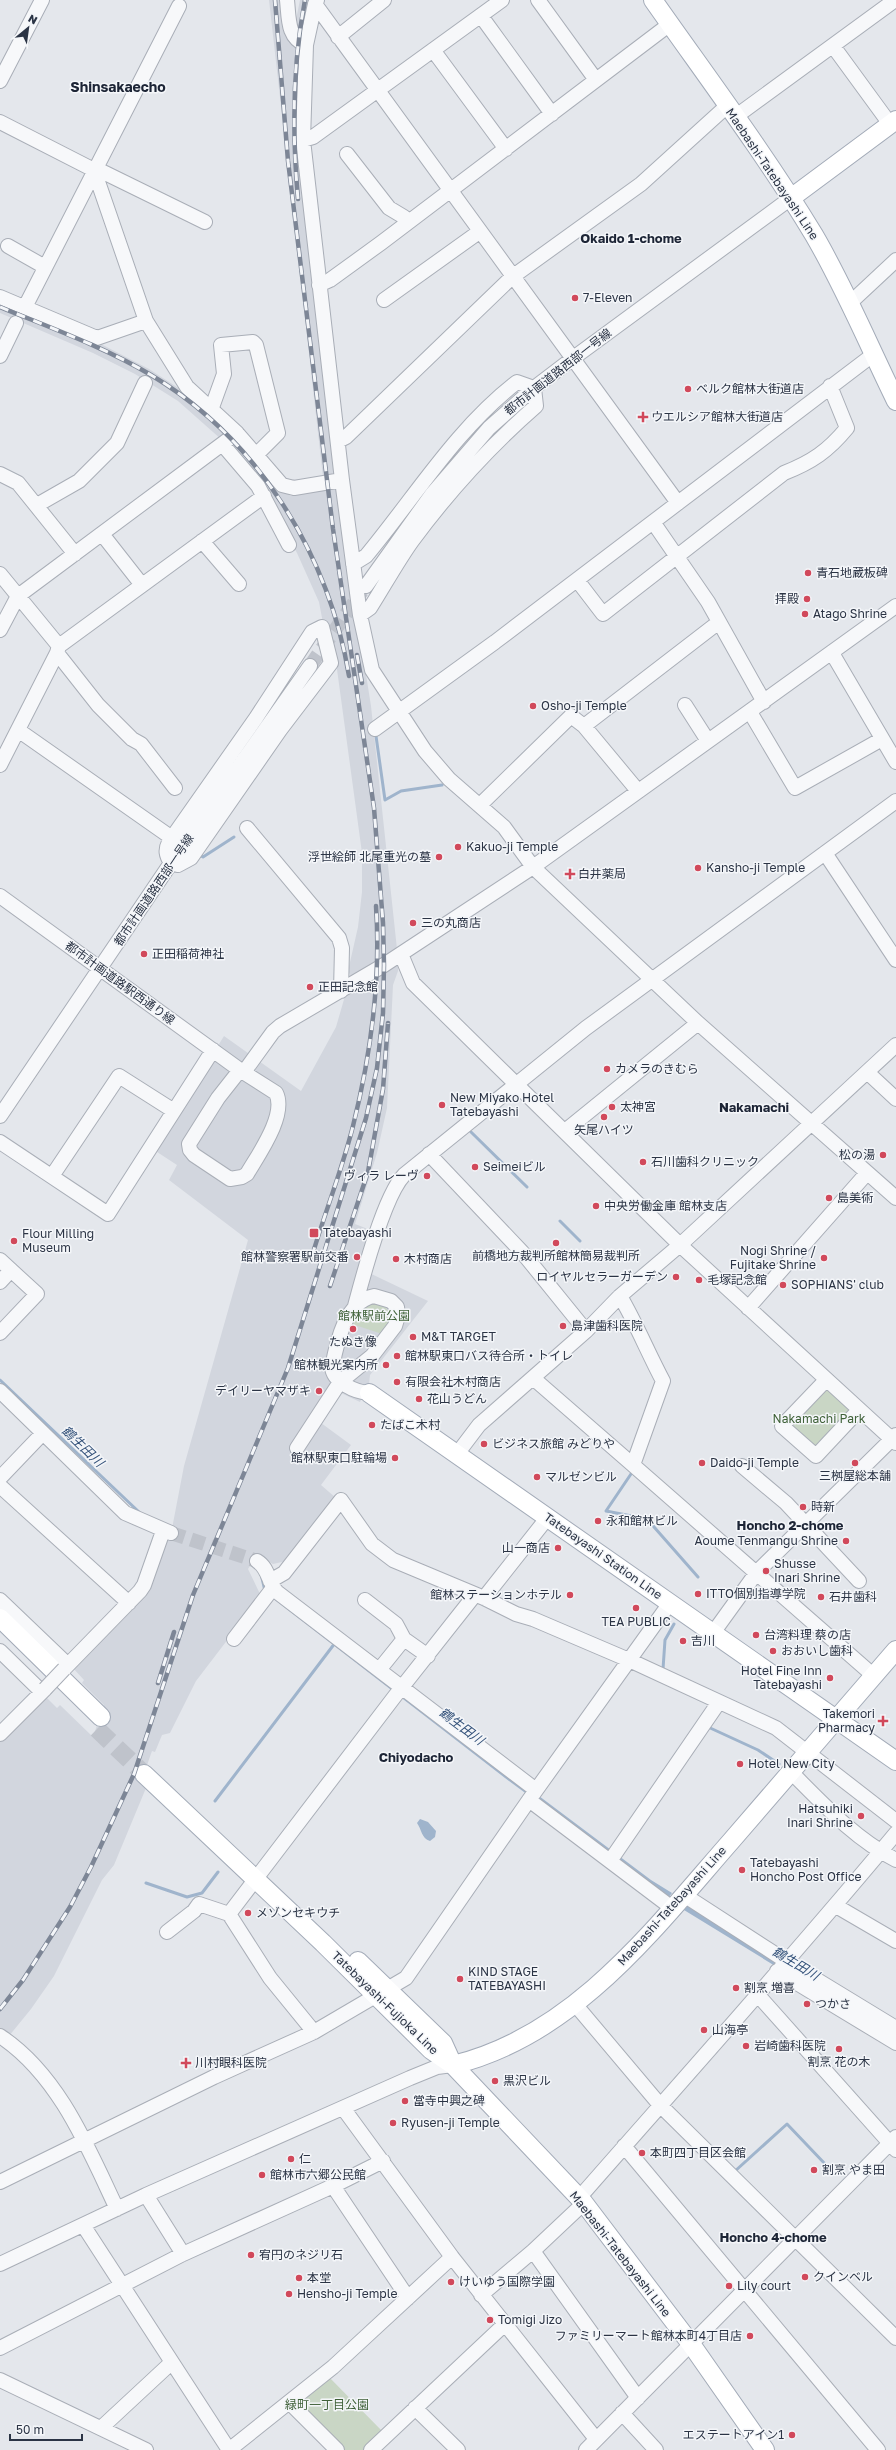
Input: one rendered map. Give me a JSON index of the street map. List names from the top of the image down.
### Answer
{
  "streets": {
    "main road": ["Maebashi-Tatebayashi Line", "Tatebayashi Station Line", "Tatebayashi-Fujioka Line"],
    "street": ["都市計画道路西部一号線", "都市計画道路駅西通り線"]
  },
  "crossings": [
    ["Maebashi-Tatebayashi Line", "都市計画道路西部一号線"],
    ["Maebashi-Tatebayashi Line", "Tatebayashi Station Line"],
    ["Maebashi-Tatebayashi Line", "Tatebayashi-Fujioka Line"],
    ["都市計画道路西部一号線", "都市計画道路駅西通り線"]
  ],
  "districts": [
    "Shinsakaecho",
    "Okaido 1-chome",
    "Nakamachi",
    "Honcho 2-chome",
    "Chiyodacho",
    "Honcho 4-chome"
  ],
  "water": ["鶴生田川"],
  "parks": ["館林駅前公園", "Nakamachi Park", "緑町一丁目公園"],
  "places": {
    "other": [
      "7-Eleven",
      "ベルク館林大街道店",
      "青石地蔵板碑",
      "拝殿",
      "Atago Shrine",
      "Osho-ji Temple",
      "Kakuo-ji Temple",
      "浮世絵師 北尾重光の墓",
      "Kansho-ji Temple",
      "三の丸商店",
      "正田稲荷神社",
      "正田記念館",
      "カメラのきむら",
      "New Miyako Hotel Tatebayashi",
      "太神宮",
      "矢尾ハイツ",
      "松の湯",
      "石川歯科クリニック",
      "Seimeiビル",
      "ヴィラ レーヴ",
      "島美術",
      "中央労働金庫 館林支店",
      "Flour Milling Museum",
      "前橋地方裁判所館林簡易裁判所",
      "館林警察署駅前交番",
      "Nogi Shrine / Fujitake Shrine",
      "木村商店",
      "ロイヤルセラーガーデン",
      "毛塚記念館",
      "SOPHIANS' club",
      "島津歯科医院",
      "たぬき像",
      "M&T TARGET",
      "館林駅東口バス待合所・トイレ",
      "館林観光案内所",
      "有限会社木村商店",
      "デイリーヤマザキ",
      "花山うどん",
      "たばこ木村",
      "ビジネス旅館 みどりや",
      "館林駅東口駐輪場",
      "Daido-ji Temple",
      "三桝屋総本舗",
      "マルゼンビル",
      "時新",
      "永和館林ビル",
      "Aoume Tenmangu Shrine",
      "山一商店",
      "Shusse Inari Shrine",
      "ITTO個別指導学院",
      "館林ステーションホテル",
      "石井歯科",
      "TEA PUBLIC",
      "台湾料理 蔡の店",
      "吉川",
      "おおいし歯科",
      "Hotel Fine Inn Tatebayashi",
      "Hotel New City",
      "Hatsuhiki Inari Shrine",
      "Tatebayashi Honcho Post Office",
      "メゾンセキウチ",
      "KIND STAGE TATEBAYASHI",
      "割烹 増喜",
      "つかさ",
      "山海亭",
      "岩崎歯科医院",
      "割烹 花の木",
      "黒沢ビル",
      "當寺中興之碑",
      "Ryusen-ji Temple",
      "本町四丁目区会館",
      "仁",
      "割烹 やま田",
      "館林市六郷公民館",
      "宥円のネジリ石",
      "クインベル",
      "本堂",
      "けいゆう国際学園",
      "Lily court",
      "Hensho-ji Temple",
      "Tomigi Jizo",
      "ファミリーマート館林本町4丁目店",
      "エステートアイン1"
    ],
    "health": [
      "ウエルシア館林大街道店",
      "白井薬局",
      "Takemori Pharmacy",
      "川村眼科医院"
    ],
    "transit": ["Tatebayashi"]
  },
  "scale_bar": "50 m",
  "north": "top right"
}
